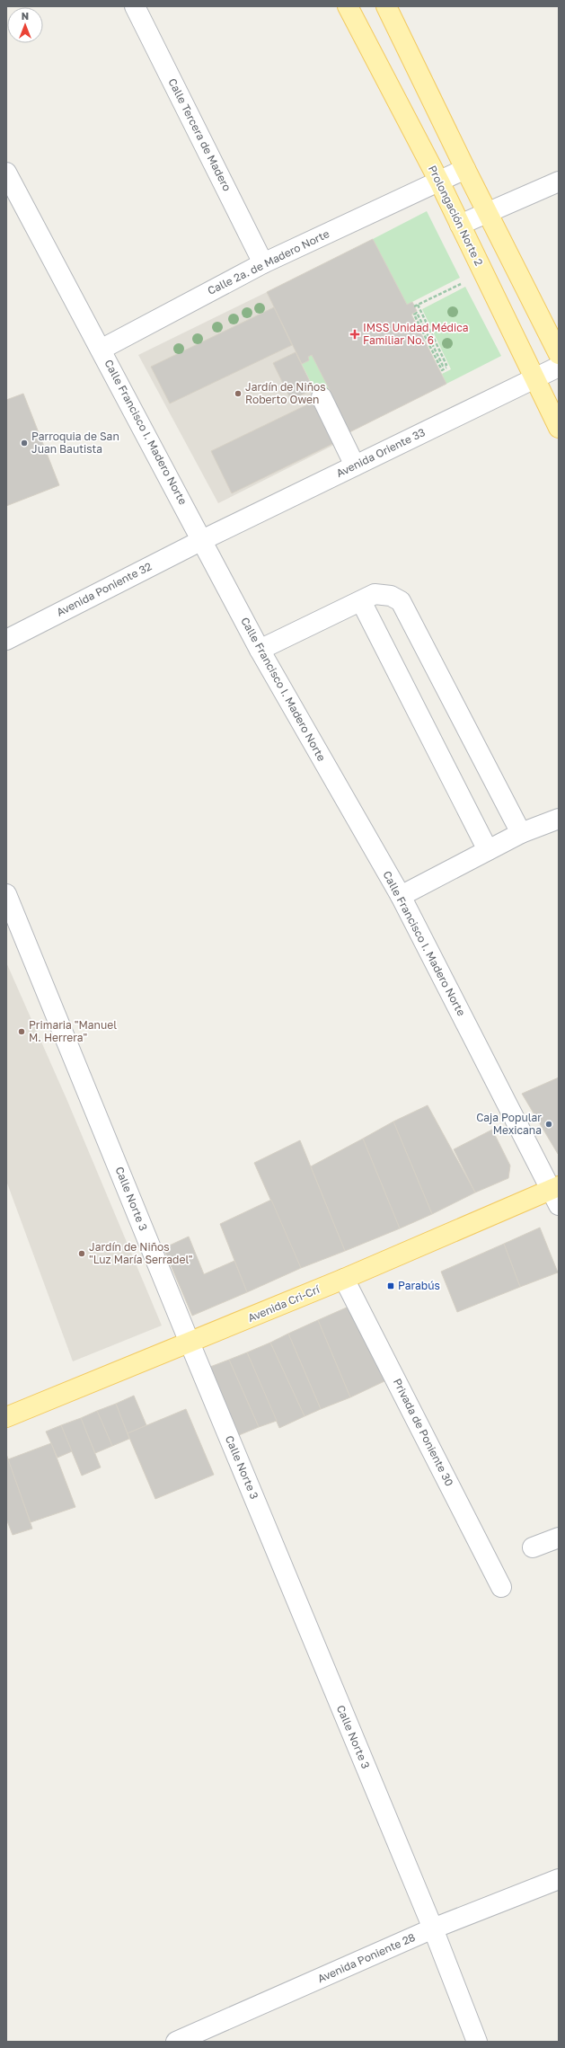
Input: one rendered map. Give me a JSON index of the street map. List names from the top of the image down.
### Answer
{
  "streets": {
    "main road": ["Prolongación Norte 2", "Avenida Cri-Crí"],
    "street": [
      "Calle Tercera de Madero",
      "Calle 2a. de Madero Norte",
      "Calle Francisco I. Madero Norte",
      "Avenida Oriente 33",
      "Avenida Poniente 32",
      "Calle Norte 3",
      "Privada de Poniente 30",
      "Avenida Poniente 28"
    ]
  },
  "crossings": [
    ["Calle Tercera de Madero", "Calle 2a. de Madero Norte"],
    ["Prolongación Norte 2", "Calle 2a. de Madero Norte"],
    ["Prolongación Norte 2", "Avenida Oriente 33"],
    ["Calle 2a. de Madero Norte", "Calle Francisco I. Madero Norte"],
    ["Calle Francisco I. Madero Norte", "Avenida Oriente 33"],
    ["Calle Francisco I. Madero Norte", "Avenida Poniente 32"],
    ["Calle Francisco I. Madero Norte", "Avenida Cri-Crí"],
    ["Avenida Oriente 33", "Avenida Poniente 32"],
    ["Calle Norte 3", "Avenida Cri-Crí"],
    ["Calle Norte 3", "Avenida Poniente 28"],
    ["Avenida Cri-Crí", "Privada de Poniente 30"]
  ],
  "places": {
    "health": ["IMSS Unidad Médica Familiar No. 6"],
    "other": [
      "Jardín de Niños Roberto Owen",
      "Parroquia de San Juan Bautista",
      "Primaria \"Manuel M. Herrera\"",
      "Caja Popular Mexicana",
      "Jardín de Niños \"Luz María Serradel\""
    ],
    "transit": ["Parabús"]
  },
  "north": "top"
}
